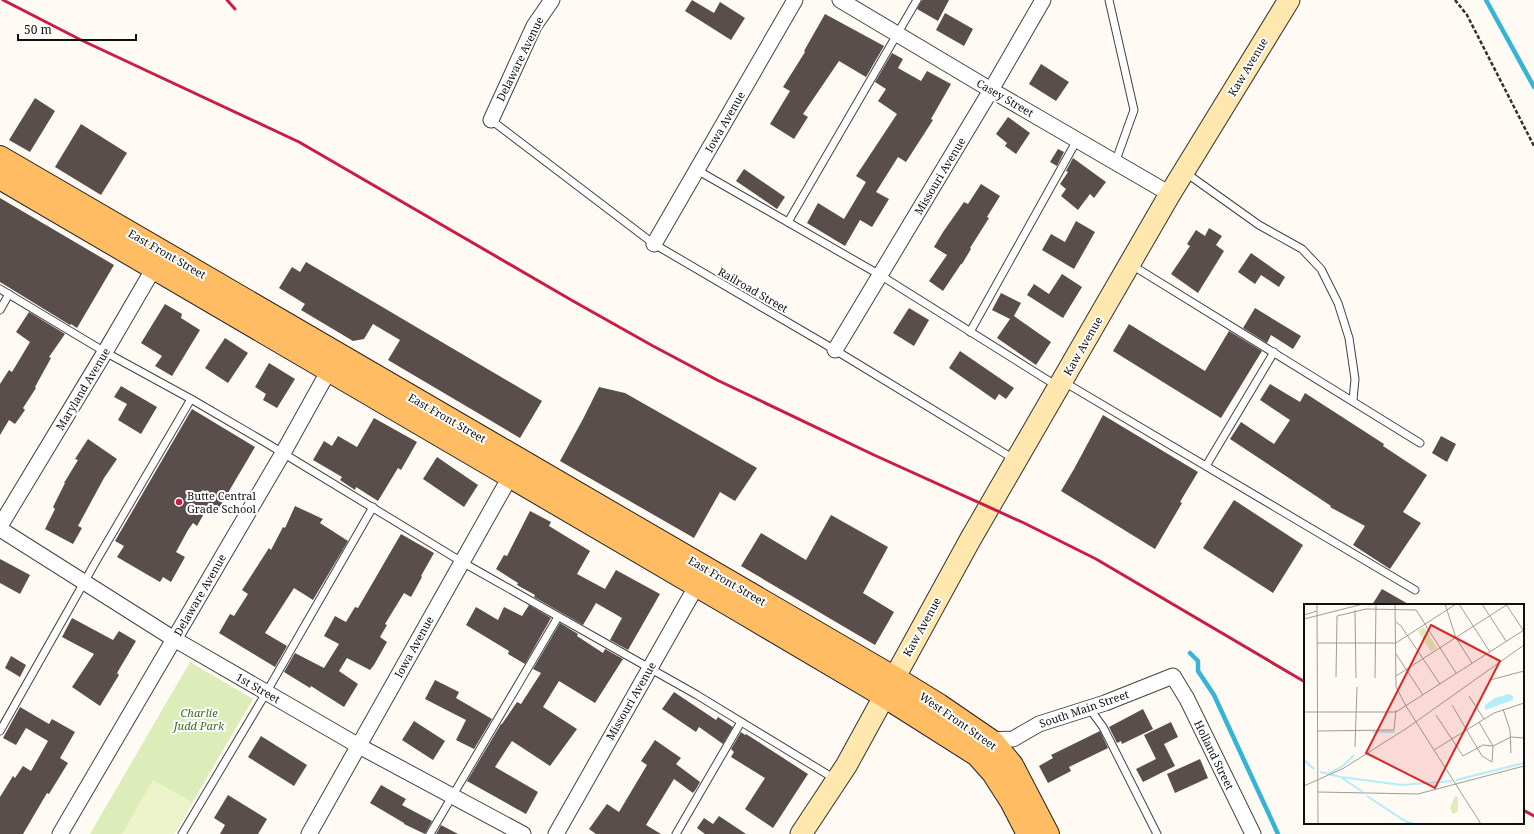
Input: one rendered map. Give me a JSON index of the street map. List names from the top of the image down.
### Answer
{
  "streets": {
    "main road": ["East Front Street", "West Front Street"],
    "street": [
      "Delaware Avenue",
      "Kaw Avenue",
      "Casey Street",
      "Iowa Avenue",
      "Missouri Avenue",
      "Maryland Avenue",
      "1st Street",
      "South Main Street",
      "Holland Street"
    ],
    "lane": ["Railroad Street"]
  },
  "crossings": [
    ["Delaware Avenue", "East Front Street"],
    ["Delaware Avenue", "Railroad Street"],
    ["Delaware Avenue", "1st Street"],
    ["Kaw Avenue", "Casey Street"],
    ["Kaw Avenue", "East Front Street"],
    ["Kaw Avenue", "Railroad Street"],
    ["Kaw Avenue", "West Front Street"],
    ["Casey Street", "Missouri Avenue"],
    ["Iowa Avenue", "East Front Street"],
    ["Iowa Avenue", "Railroad Street"],
    ["Iowa Avenue", "1st Street"],
    ["Missouri Avenue", "East Front Street"],
    ["Missouri Avenue", "Railroad Street"],
    ["East Front Street", "Maryland Avenue"],
    ["East Front Street", "West Front Street"],
    ["South Main Street", "West Front Street"],
    ["South Main Street", "Holland Street"]
  ],
  "parks": ["Charlie Judd Park"],
  "places": ["Butte Central Grade School"],
  "scale_bar": "50 m"
}
